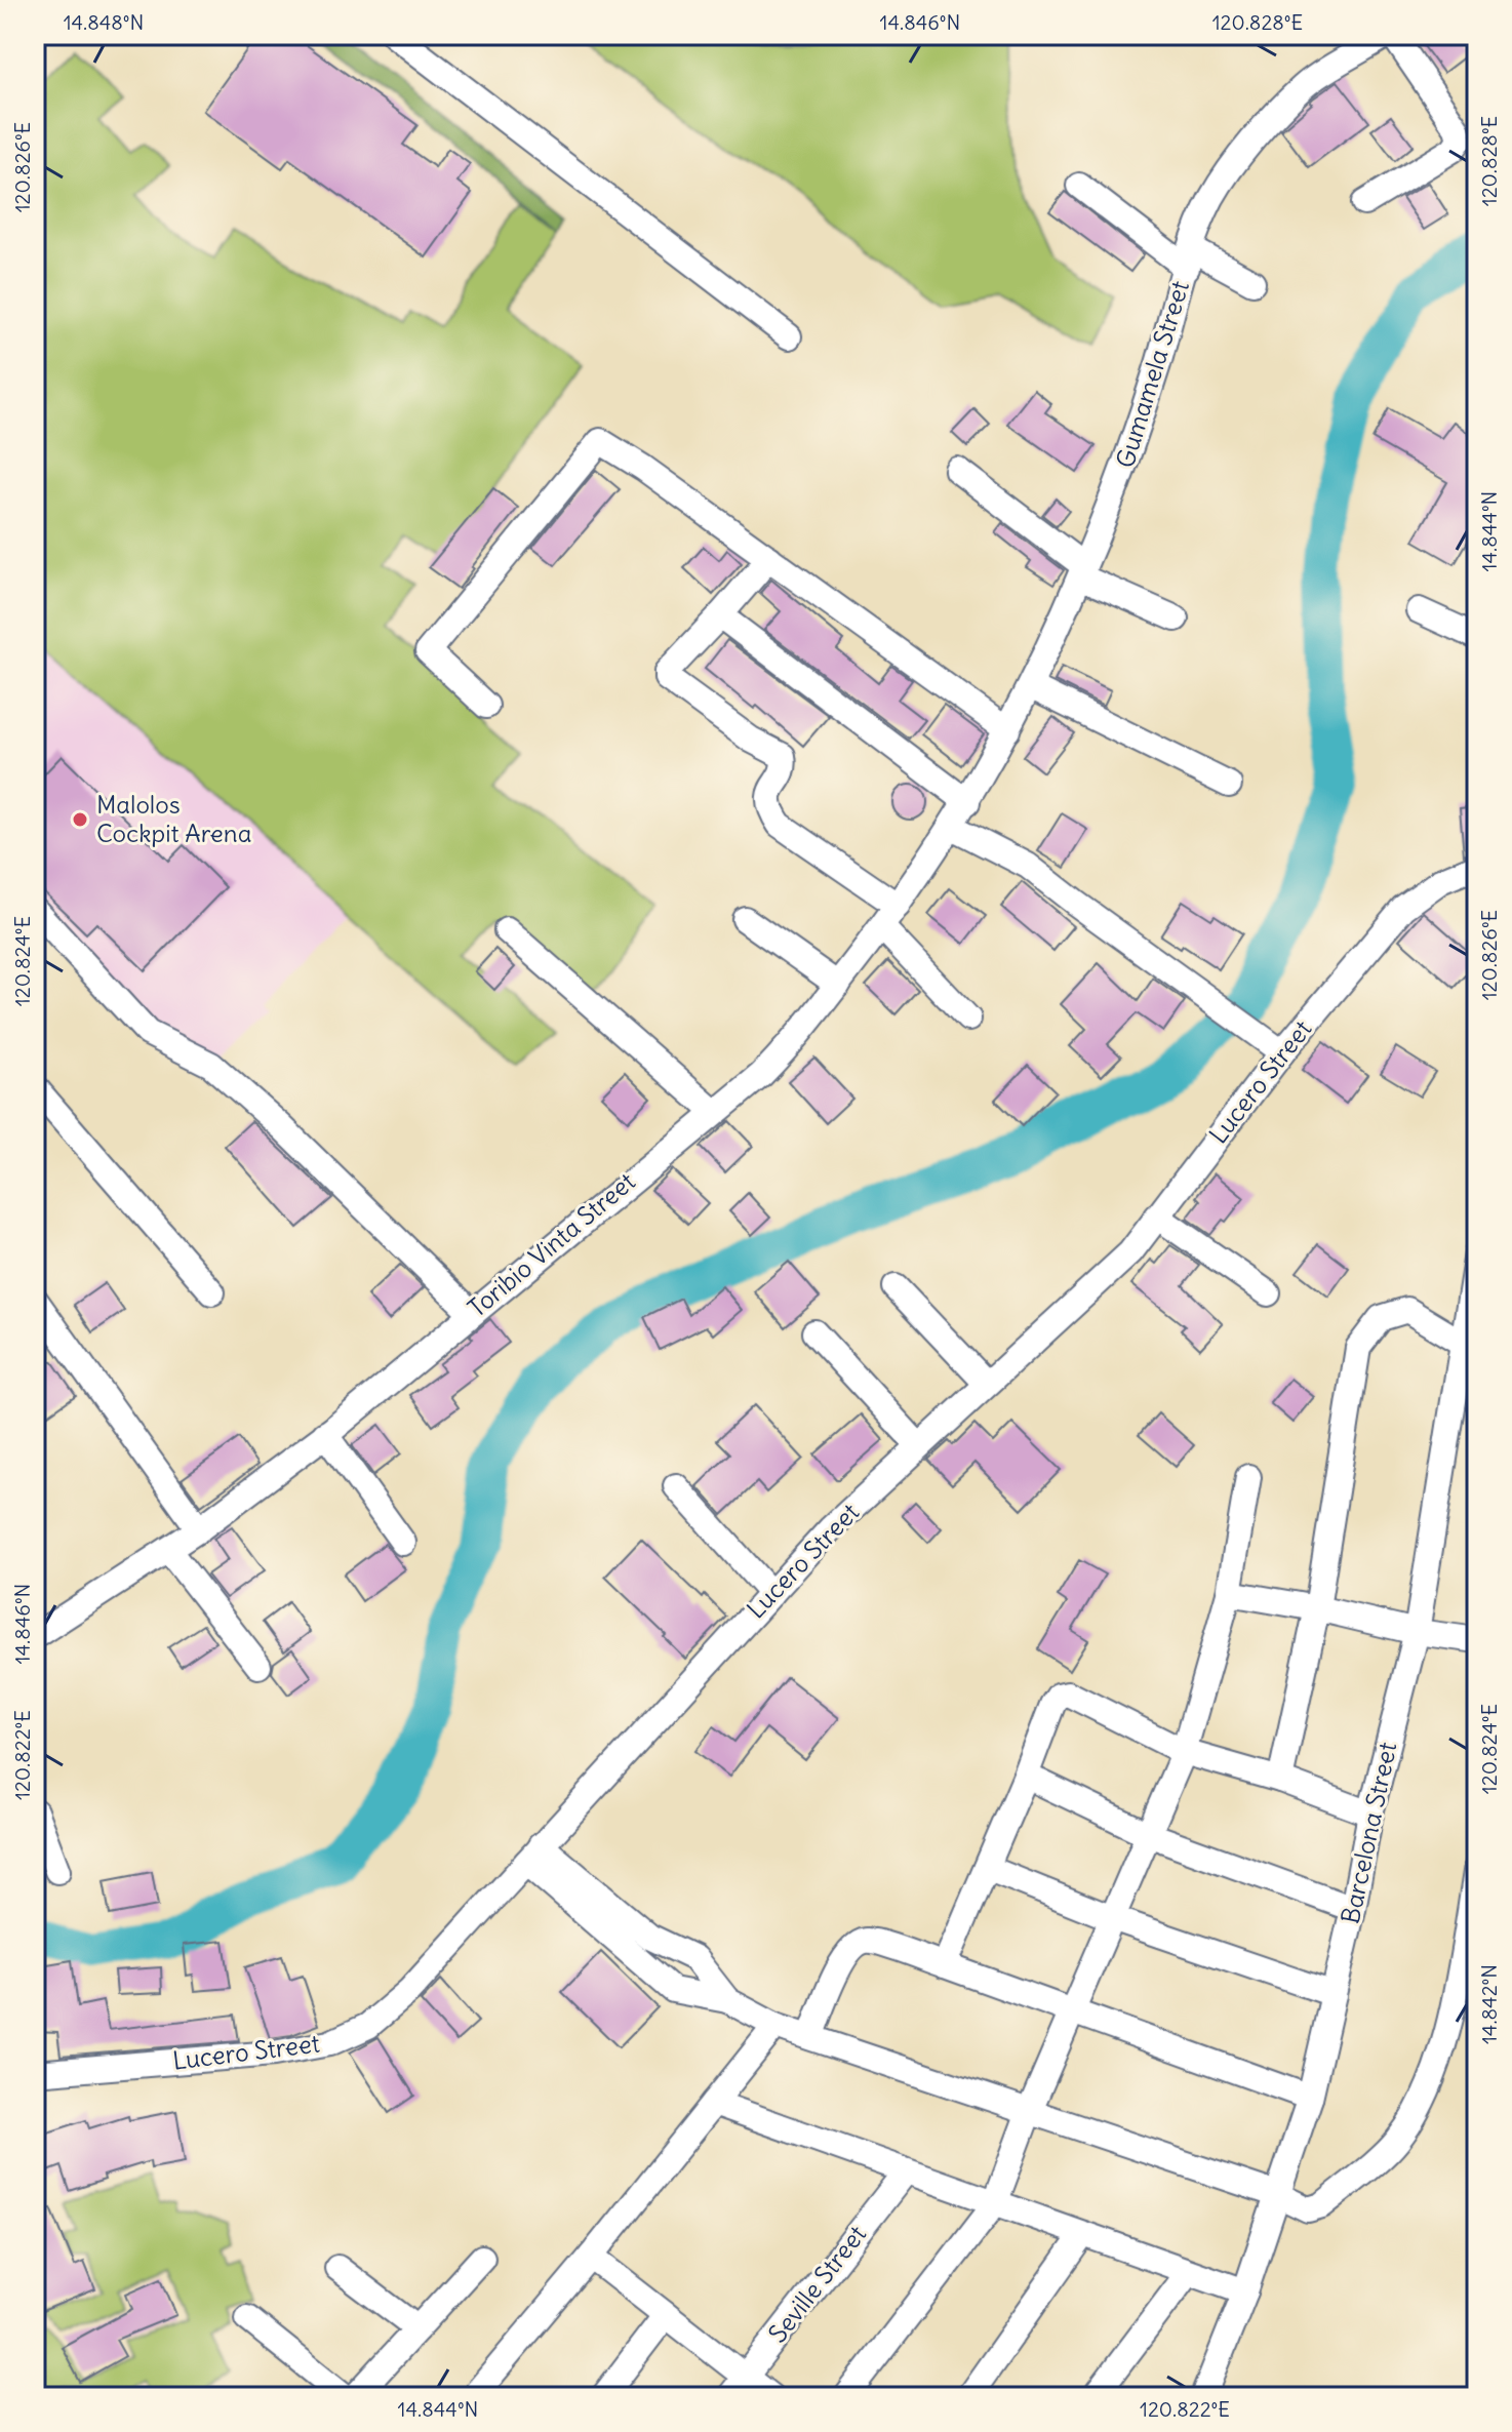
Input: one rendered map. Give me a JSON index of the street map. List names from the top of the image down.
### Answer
{
  "streets": {
    "street": [
      "Gumamela Street",
      "Lucero Street",
      "Toribio Vinta Street",
      "Barcelona Street",
      "Seville Street"
    ]
  },
  "crossings": [
    ["Gumamela Street", "Toribio Vinta Street"]
  ],
  "places": ["Malolos Cockpit Arena"],
  "coordinates": [
    "14.848°N",
    "14.846°N",
    "120.828°E",
    "120.826°E",
    "14.844°N",
    "120.824°E",
    "120.822°E",
    "14.842°N"
  ]
}
